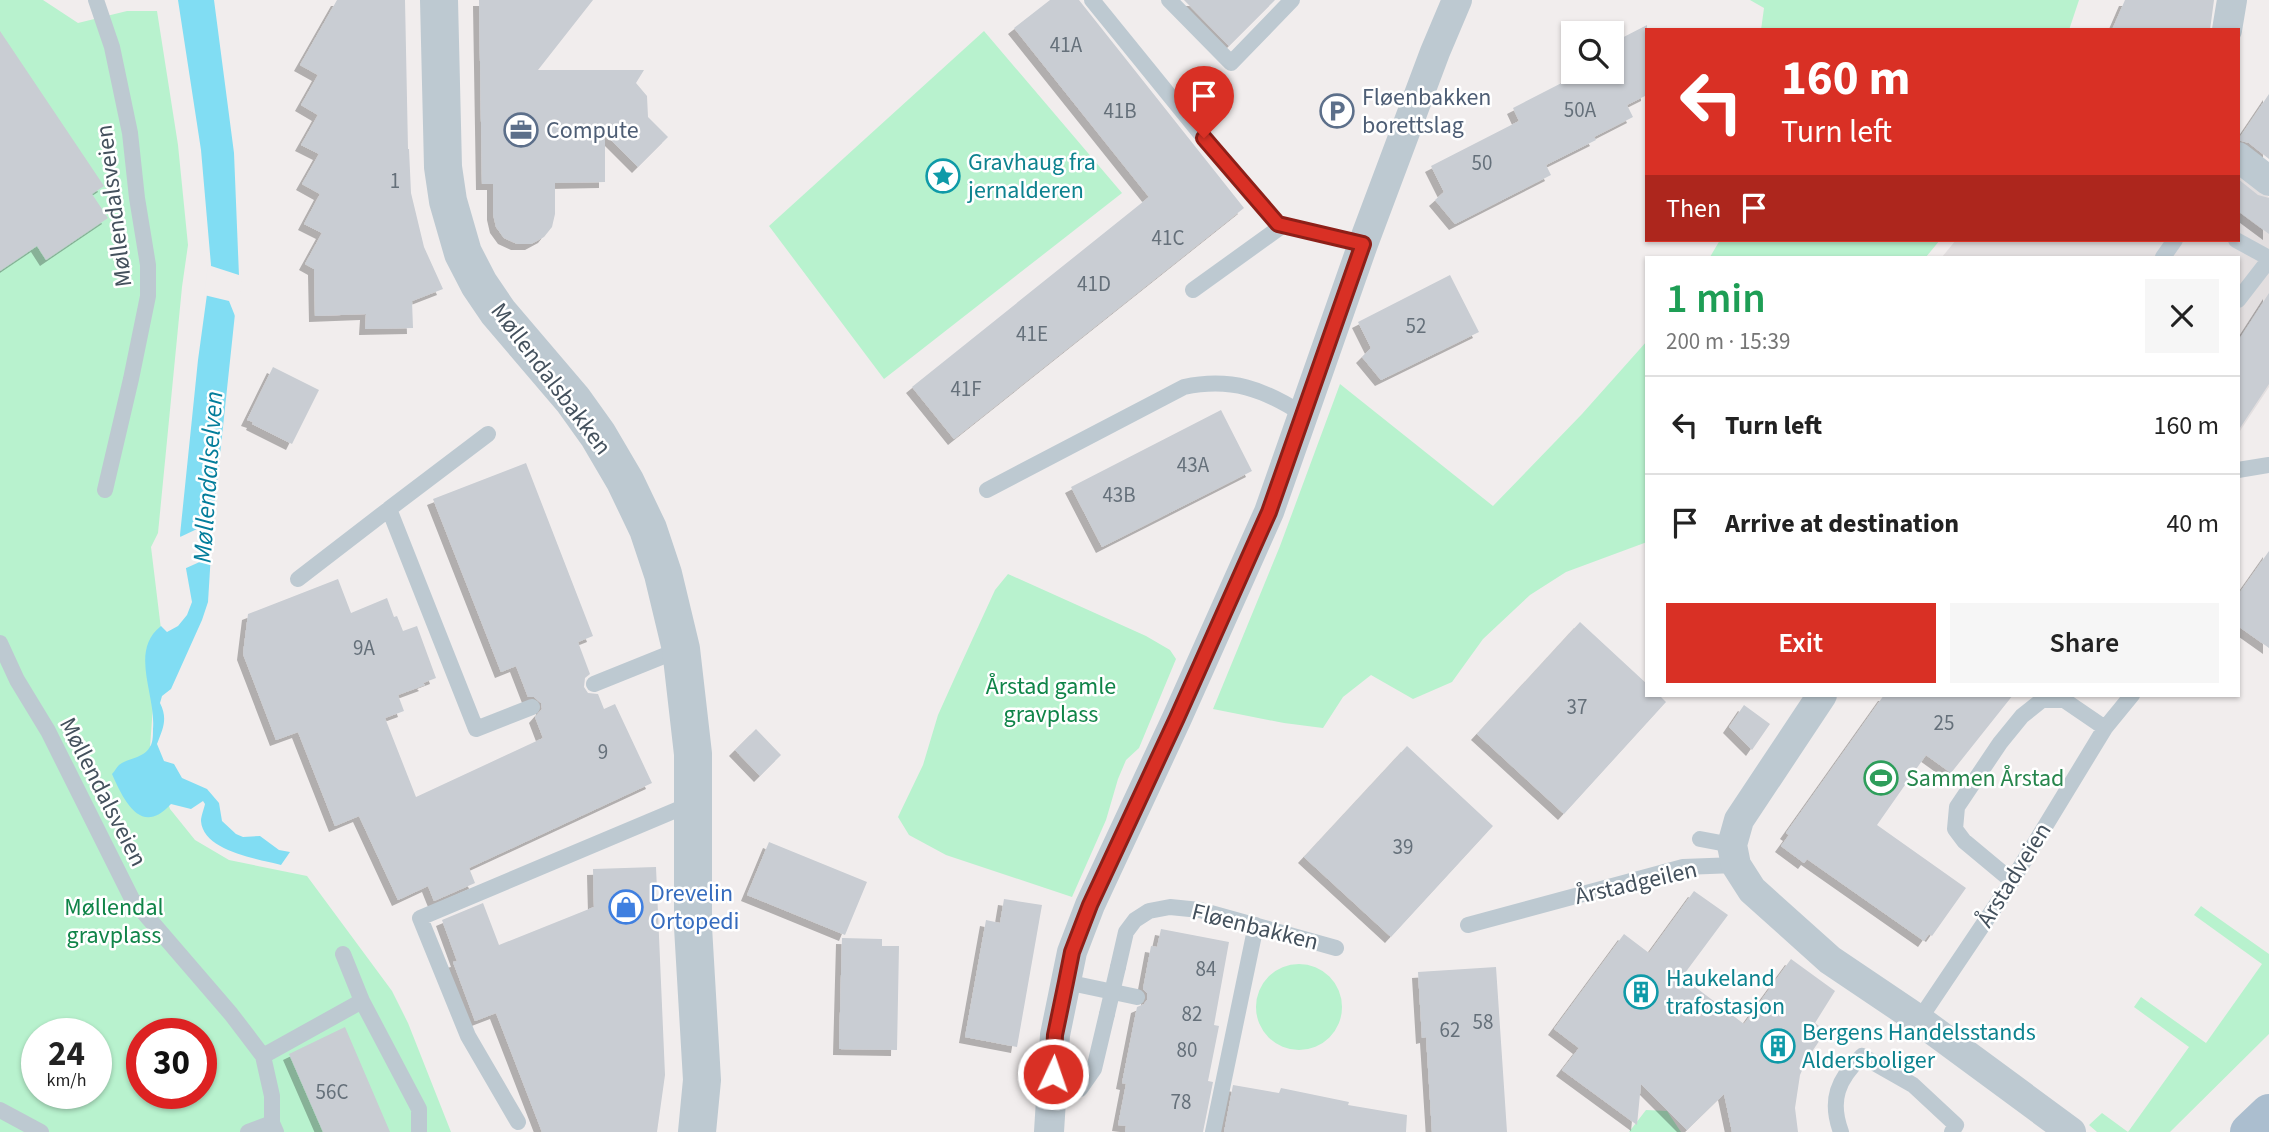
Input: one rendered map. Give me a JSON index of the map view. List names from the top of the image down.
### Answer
{
  "streets": {
    "street": ["Møllendalsbakken"],
    "lane": [
      "Møllendalsveien",
      "Årstadveien",
      "Årstadgeilen",
      "Fløenbakken"
    ]
  },
  "water": ["Møllendalselven"],
  "parks": ["Årstad gamle gravplass", "Møllendal gravplass"],
  "places": {
    "parking": ["Fløenbakken borettslag"],
    "office": ["Compute"],
    "place": ["Gravhaug fra jernalderen"],
    "sports": ["Sammen Årstad"],
    "shop": ["Drevelin Ortopedi"],
    "building": ["Haukeland trafostasjon", "Bergens Handelsstands Aldersboliger"]
  },
  "house_numbers": [
    "41A",
    "50A",
    "41B",
    "50",
    "1",
    "41C",
    "41D",
    "52",
    "41E",
    "41F",
    "43A",
    "43B",
    "9A",
    "37",
    "25",
    "9",
    "39",
    "84",
    "82",
    "58",
    "62",
    "80",
    "56C",
    "78"
  ],
  "page": {
    "turn": ["160 m", "Turn left"],
    "then": "Then",
    "heading": ["1 min", "200 m · 15:39"],
    "list": [
      {
        "name": "Turn left",
        "value": "160 m"
      },
      {
        "name": "Arrive at destination",
        "value": "40 m"
      }
    ],
    "buttons": ["Exit", "Share"],
    "speed": "24 km/h",
    "limit": "30"
  }
}
